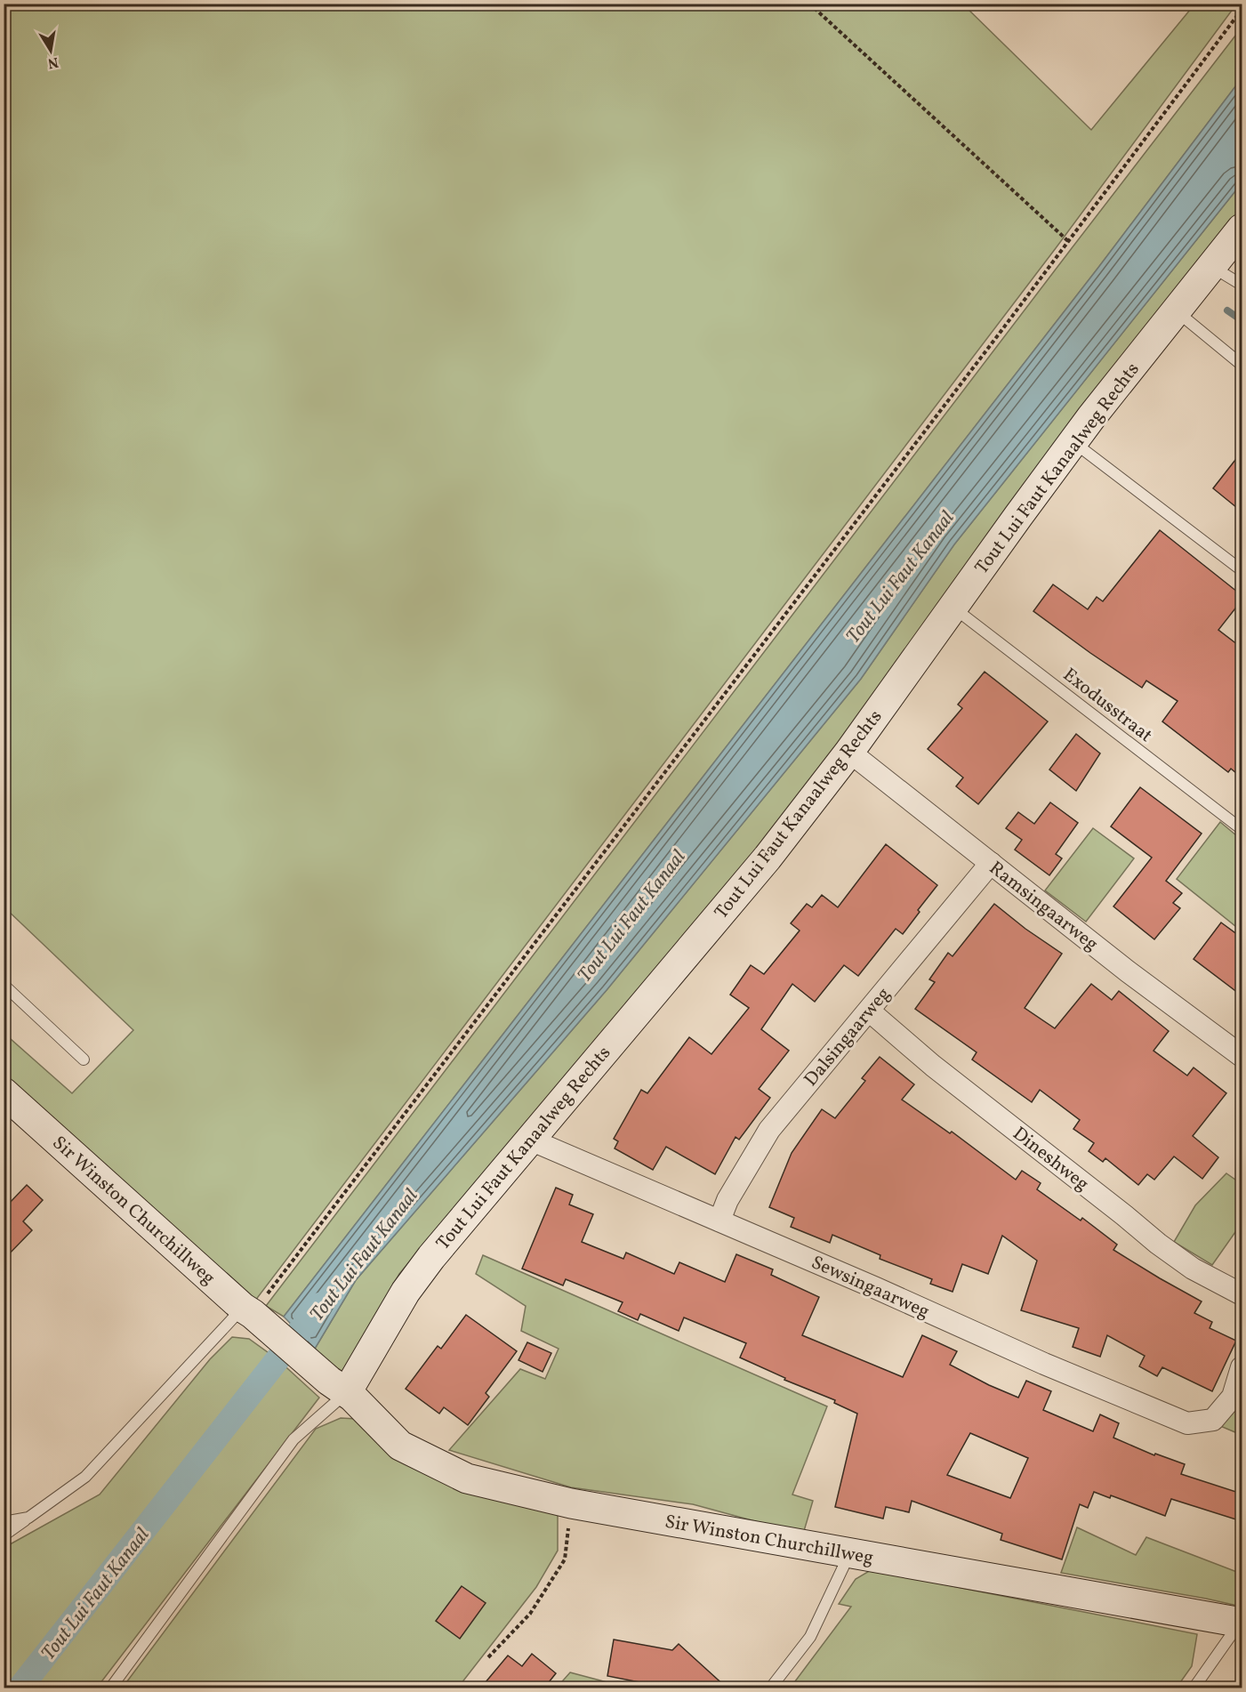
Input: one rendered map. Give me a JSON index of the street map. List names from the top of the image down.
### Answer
{
  "streets": {
    "street": [
      "Tout Lui Faut Kanaalweg Rechts",
      "Ramsingaarweg",
      "Dalsingaarweg",
      "Dineshweg",
      "Sir Winston Churchillweg",
      "Sewsingaarweg"
    ],
    "lane": ["Exodusstraat"]
  },
  "crossings": [
    ["Tout Lui Faut Kanaalweg Rechts", "Exodusstraat"],
    ["Tout Lui Faut Kanaalweg Rechts", "Ramsingaarweg"],
    ["Tout Lui Faut Kanaalweg Rechts", "Sir Winston Churchillweg"],
    ["Tout Lui Faut Kanaalweg Rechts", "Sewsingaarweg"],
    ["Ramsingaarweg", "Dalsingaarweg"],
    ["Dalsingaarweg", "Dineshweg"],
    ["Dalsingaarweg", "Sewsingaarweg"]
  ],
  "water": ["Tout Lui Faut Kanaal"],
  "north": "bottom"
}
